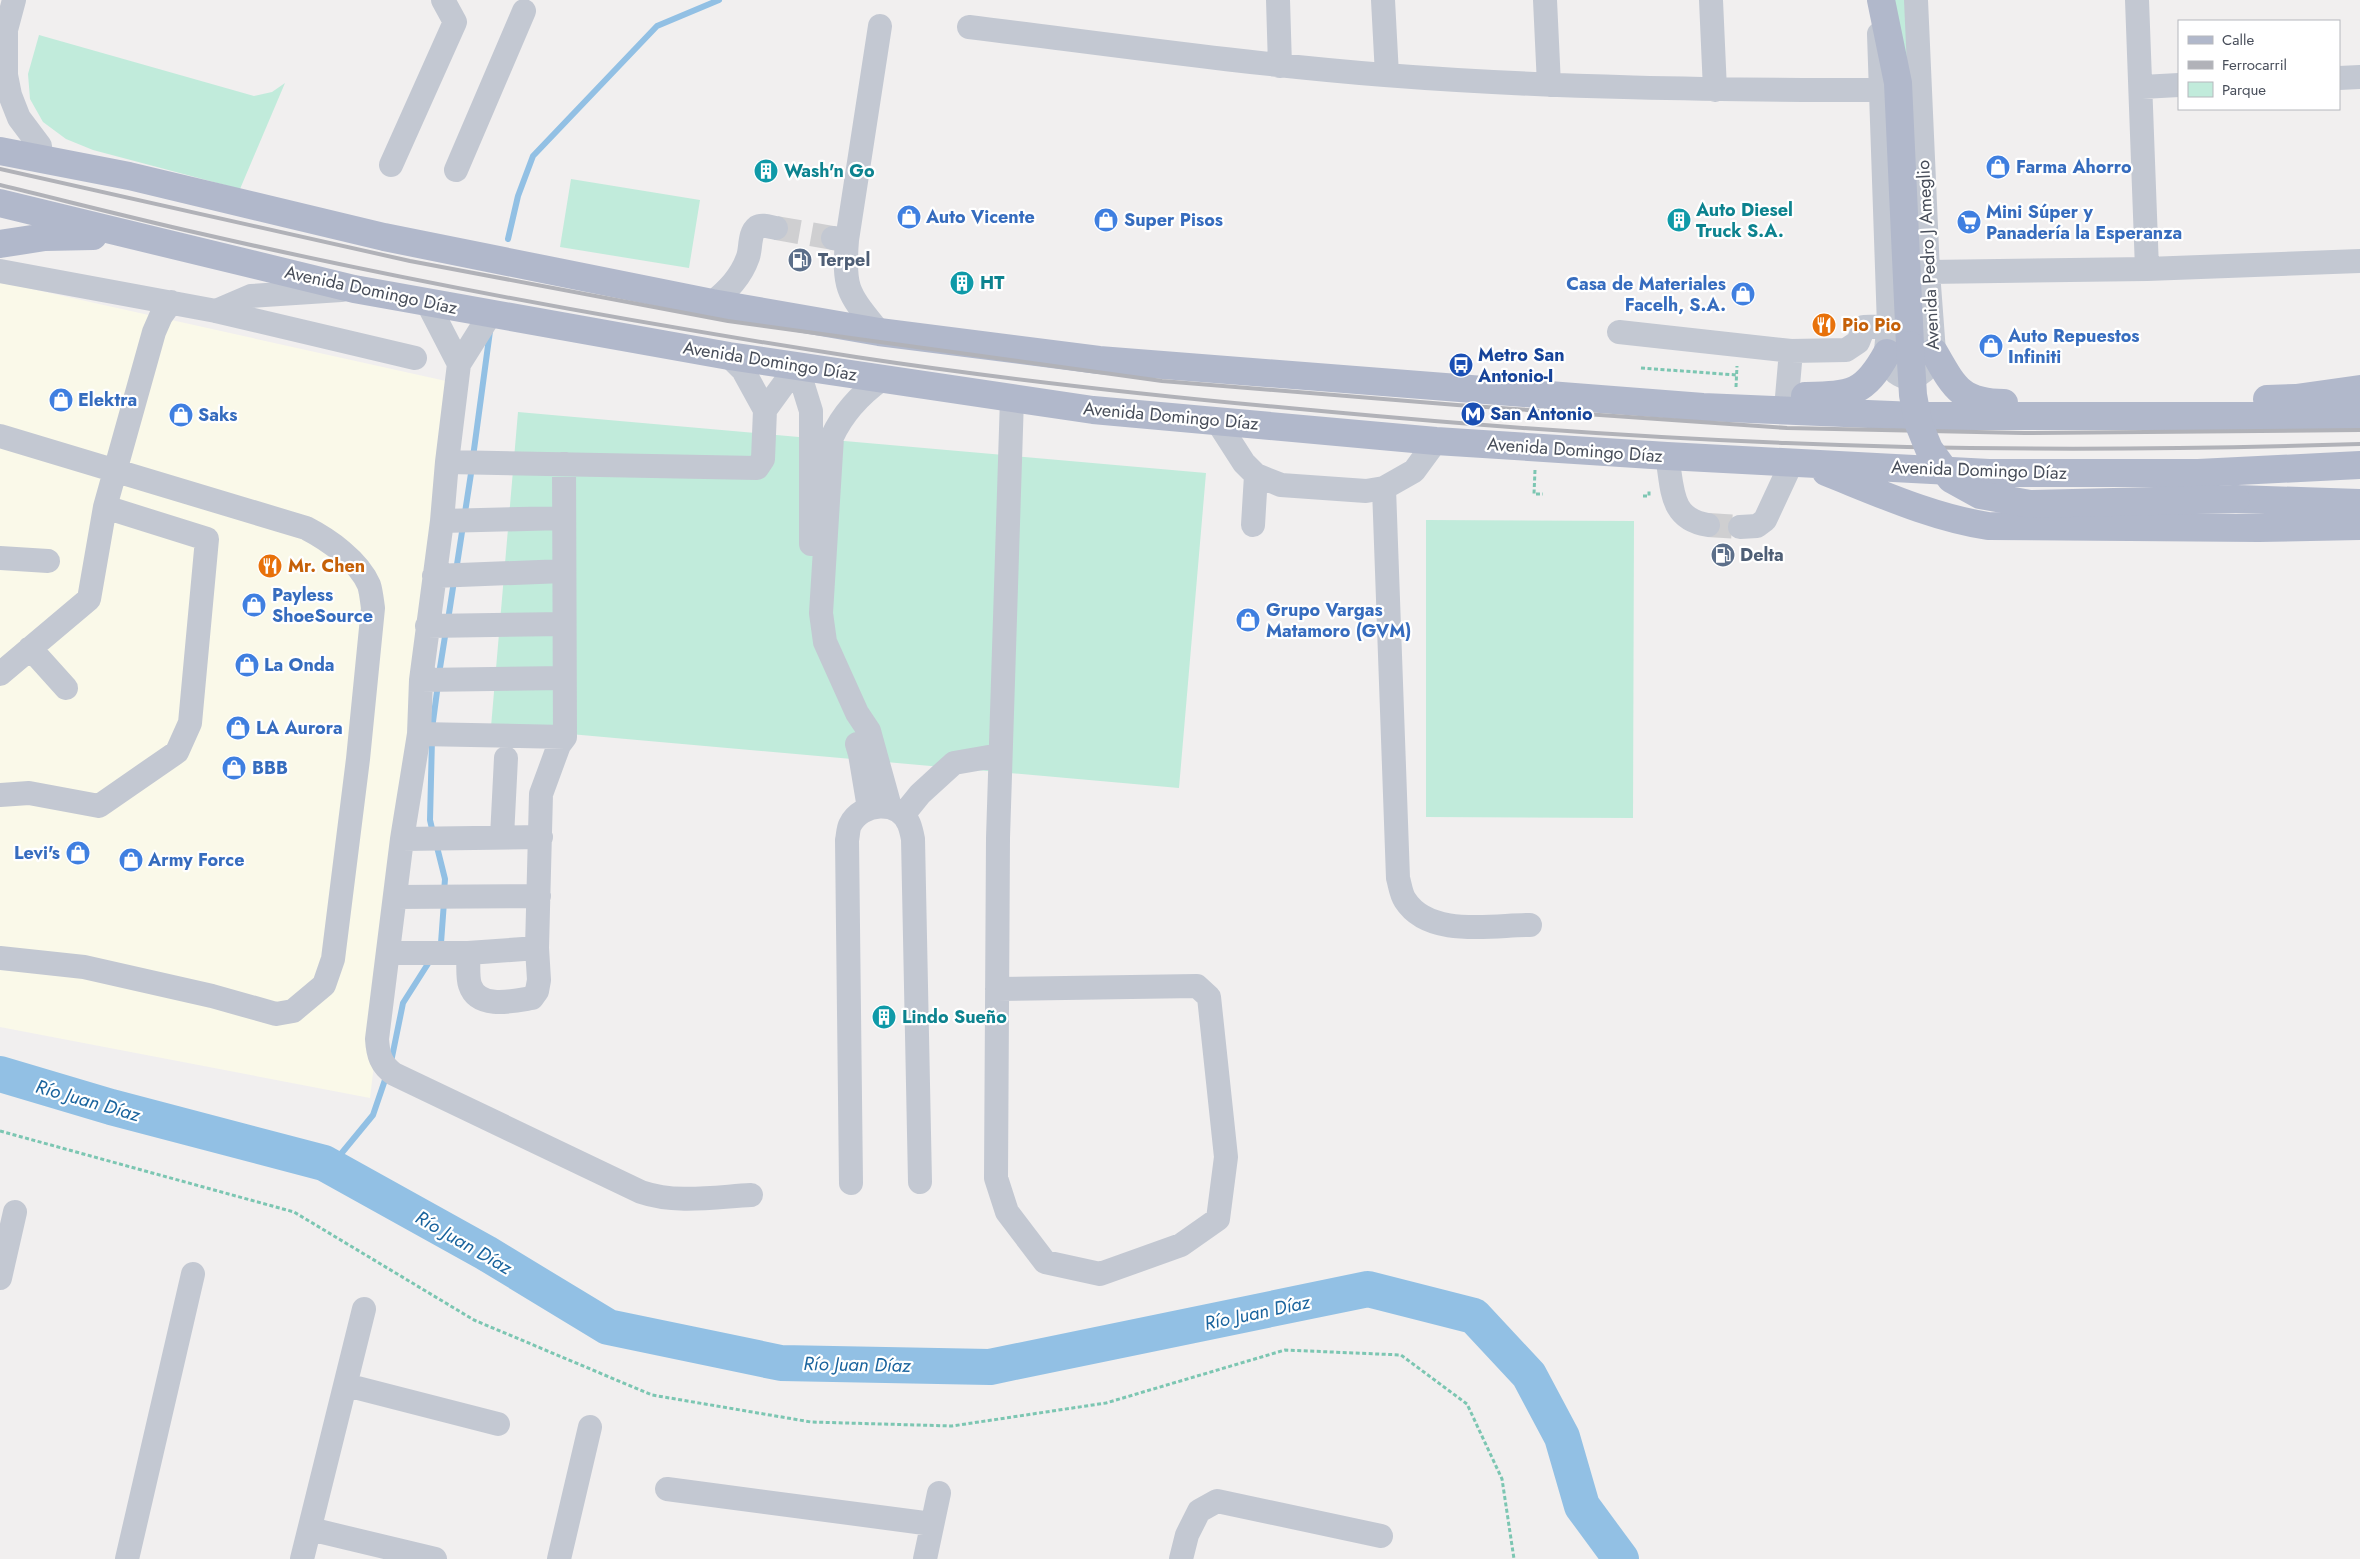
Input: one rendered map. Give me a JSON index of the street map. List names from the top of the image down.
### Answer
{
  "streets": {
    "main road": ["Avenida Domingo Díaz"],
    "street": ["Avenida Pedro J Ameglio"]
  },
  "water": ["Río Juan Díaz"],
  "places": {
    "shop": [
      "Farma Ahorro",
      "Auto Vicente",
      "Super Pisos",
      "Casa de Materiales Facelh, S.A.",
      "Auto Repuestos Infiniti",
      "Elektra",
      "Saks",
      "Payless ShoeSource",
      "Grupo Vargas Matamoro (GVM)",
      "La Onda",
      "LA Aurora",
      "BBB",
      "Levi's",
      "Army Force"
    ],
    "building": [
      "Wash'n Go",
      "Auto Diesel Truck S.A.",
      "HT",
      "Lindo Sueño"
    ],
    "supermarket": ["Mini Súper y Panadería la Esperanza"],
    "fuel station": ["Terpel", "Delta"],
    "restaurant": ["Pio Pio", "Mr. Chen"],
    "bus stop": ["Metro San Antonio-I"],
    "metro station": ["San Antonio"]
  },
  "legend": ["Calle", "Ferrocarril", "Parque"]
}
